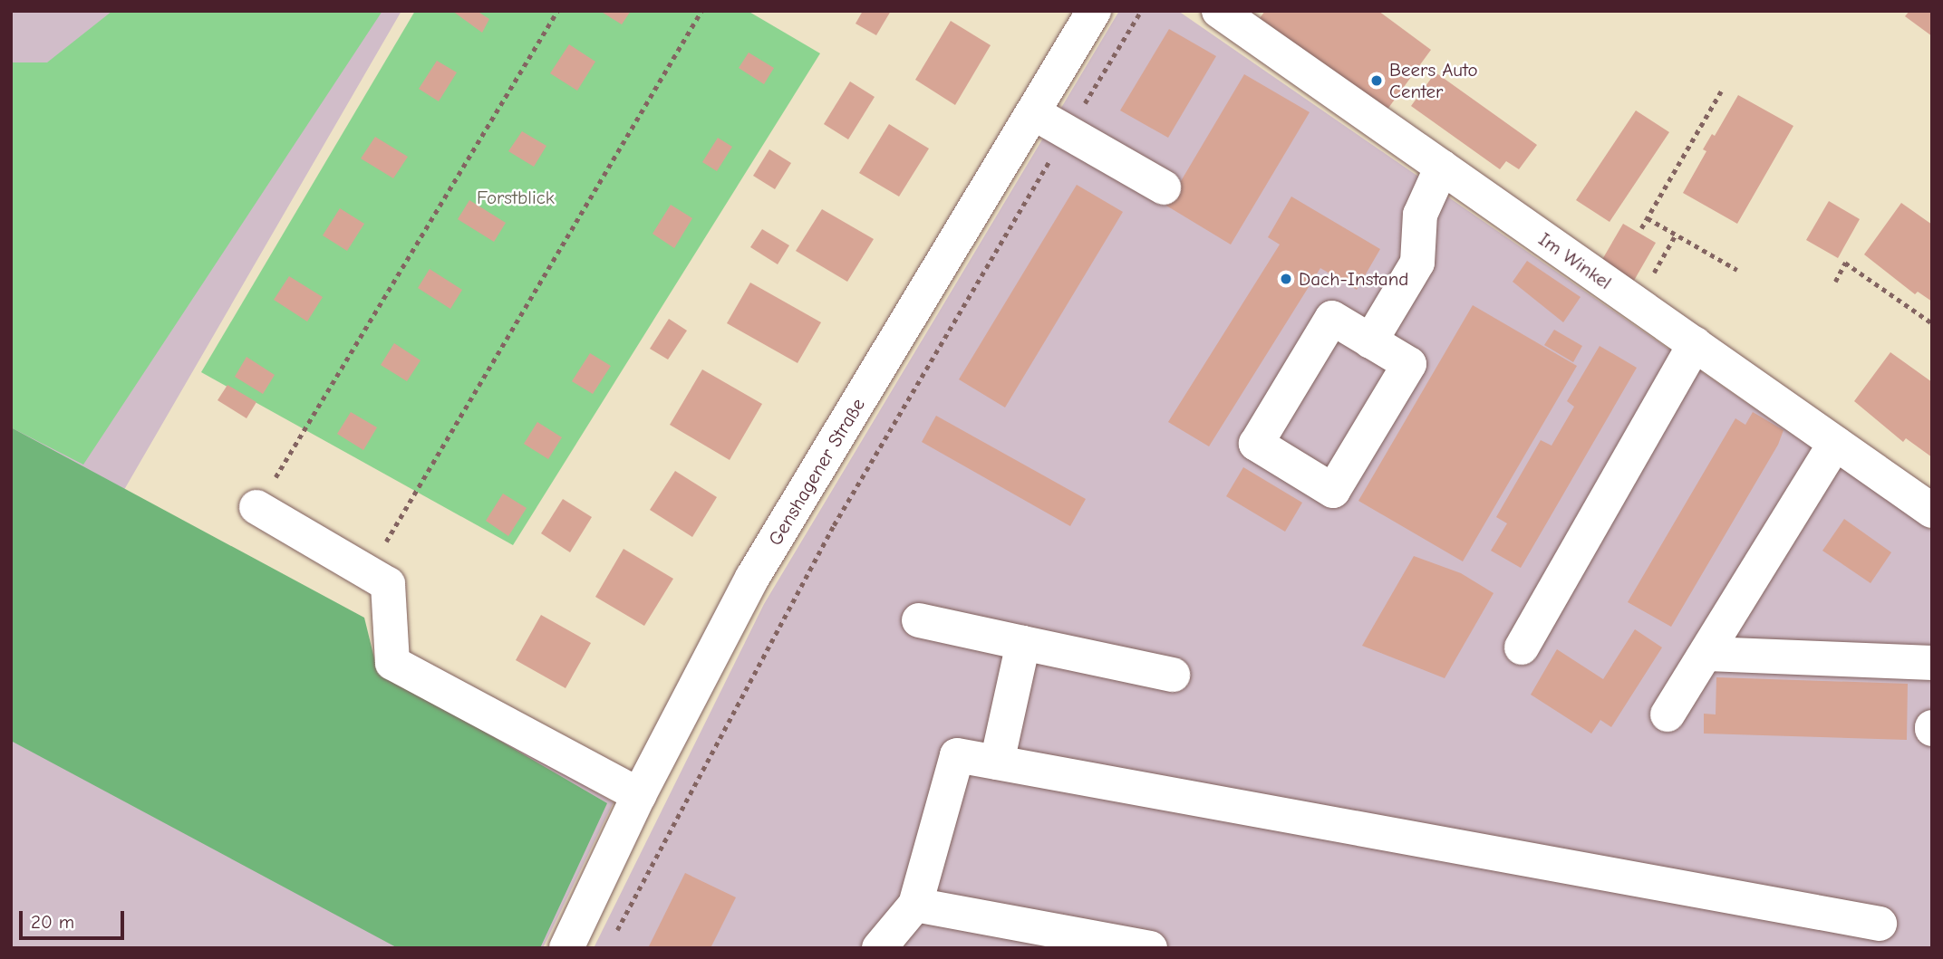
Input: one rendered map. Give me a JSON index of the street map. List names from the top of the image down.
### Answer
{
  "streets": {
    "main road": ["Im Winkel", "Genshagener Straße"]
  },
  "parks": ["Forstblick"],
  "places": ["Beers Auto Center", "Dach-Instand"],
  "scale_bar": "20 m"
}
